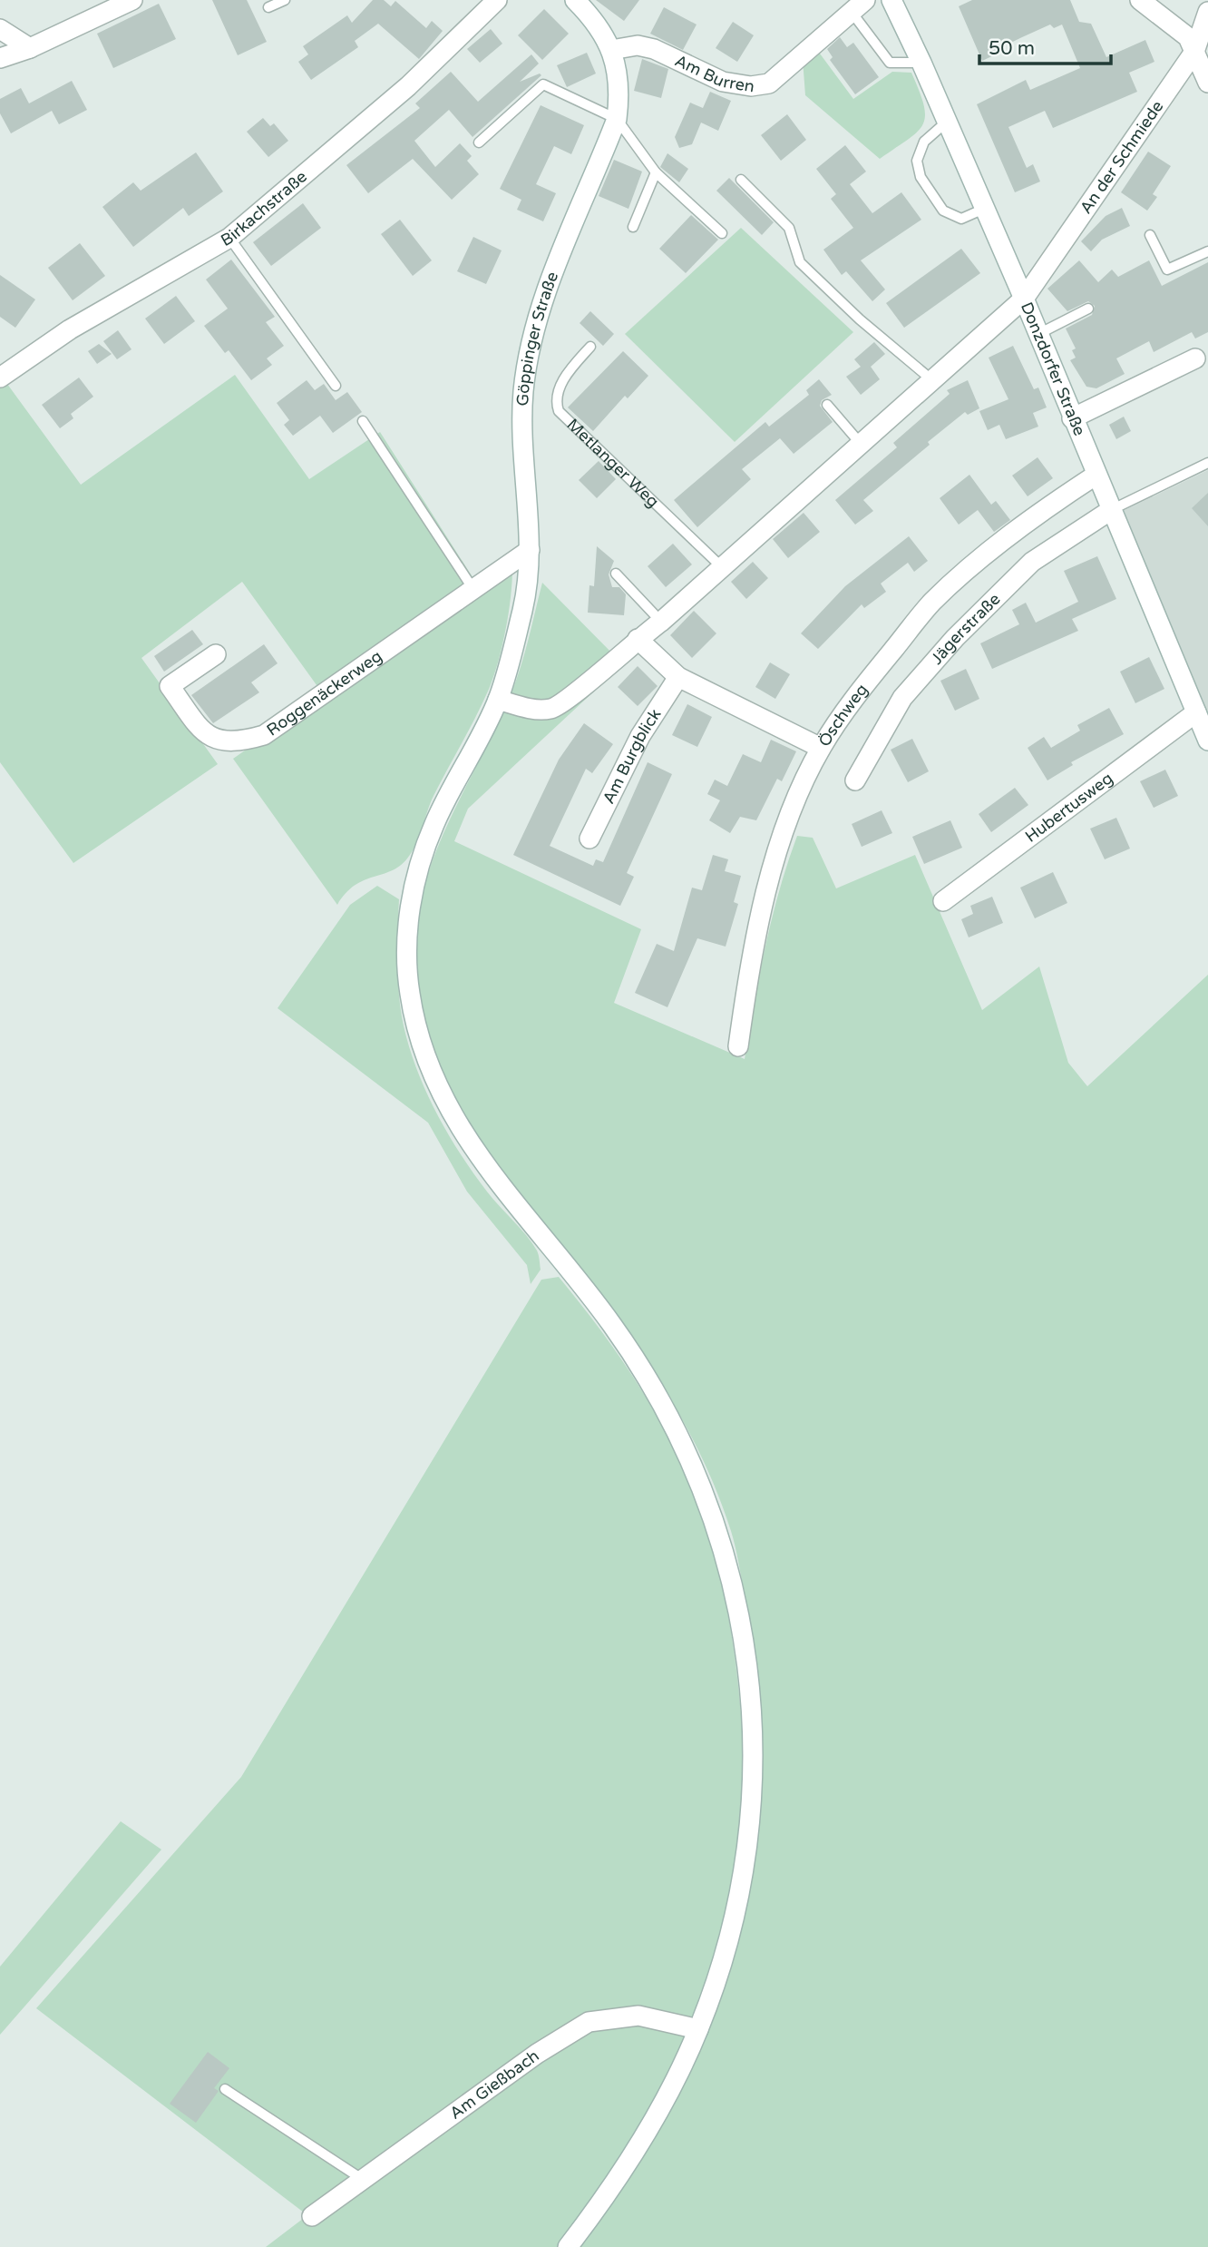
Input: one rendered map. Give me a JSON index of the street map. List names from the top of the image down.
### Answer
{
  "streets": {
    "street": [
      "Am Burren",
      "An der Schmiede",
      "Birkachstraße",
      "Göppinger Straße",
      "Donzdorfer Straße",
      "Jägerstraße",
      "Roggenäckerweg",
      "Öschweg",
      "Am Burgblick",
      "Hubertusweg",
      "Am Gießbach"
    ],
    "lane": ["Metlanger Weg"]
  },
  "crossings": [
    ["Am Burren", "Göppinger Straße"],
    ["An der Schmiede", "Donzdorfer Straße"],
    ["Göppinger Straße", "Roggenäckerweg"],
    ["Göppinger Straße", "Am Gießbach"],
    ["Donzdorfer Straße", "Jägerstraße"],
    ["Donzdorfer Straße", "Öschweg"],
    ["Donzdorfer Straße", "Hubertusweg"]
  ],
  "scale_bar": "50 m"
}
